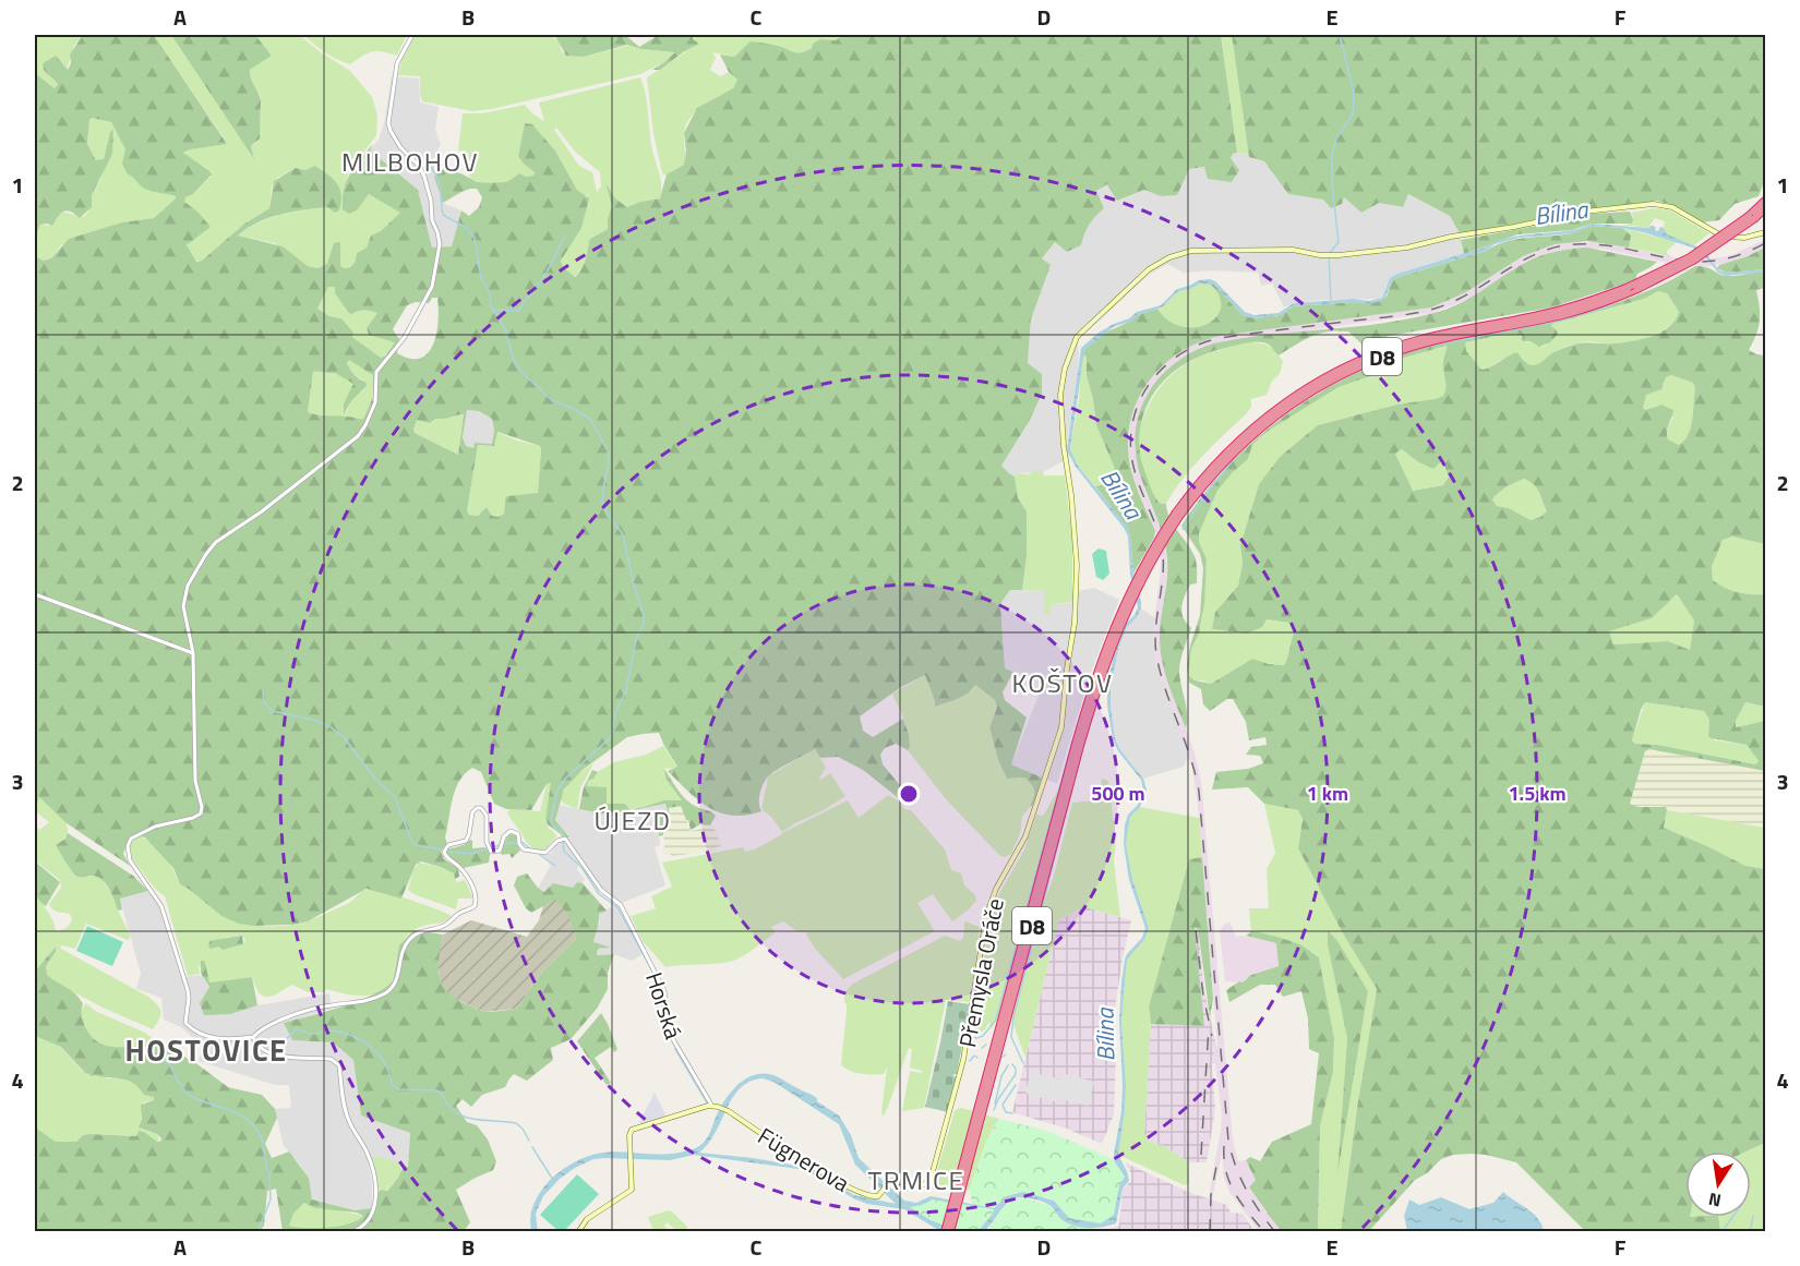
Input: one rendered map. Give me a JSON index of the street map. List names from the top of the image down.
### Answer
{
  "streets": {
    "highway": ["D8"],
    "main road": ["Přemysla Oráče", "Fügnerova"],
    "street": ["Horská"]
  },
  "crossings": [
    ["Přemysla Oráče", "Fügnerova"],
    ["Horská", "Fügnerova"]
  ],
  "districts": [
    "MILBOHOV",
    "KOŠTOV",
    "ÚJEZD",
    "HOSTOVICE",
    "TRMICE"
  ],
  "water": ["Bílina"],
  "north": "bottom",
  "grid": {
    "columns": [
      "A",
      "B",
      "C",
      "D",
      "E",
      "F"
    ],
    "rows": [
      "1",
      "2",
      "3",
      "4"
    ]
  },
  "rings": ["500 m", "1 km", "1.5 km"]
}
